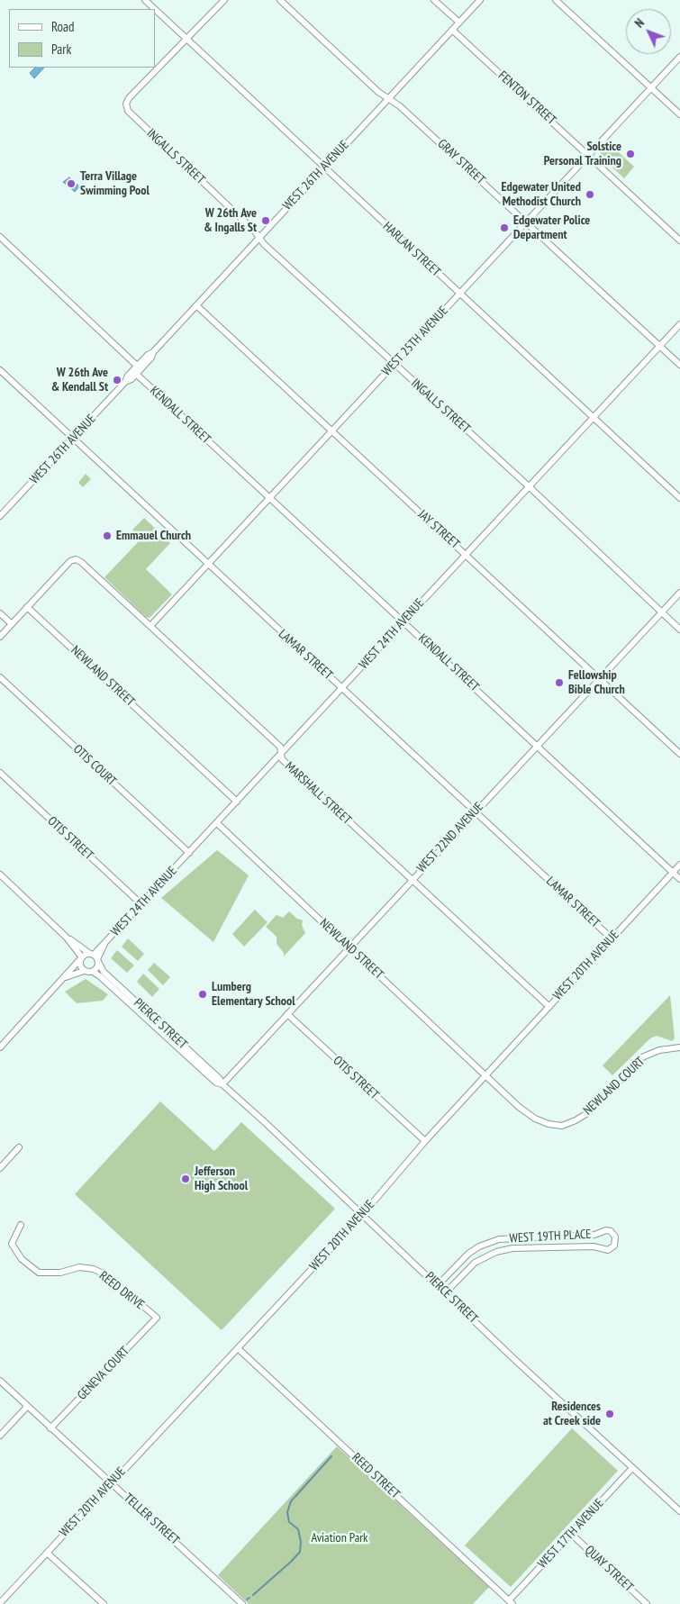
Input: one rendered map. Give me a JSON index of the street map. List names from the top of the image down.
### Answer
{
  "streets": {
    "street": [
      "FENTON STREET",
      "INGALLS STREET",
      "GRAY STREET",
      "WEST 26TH AVENUE",
      "HARLAN STREET",
      "WEST 25TH AVENUE",
      "KENDALL STREET",
      "JAY STREET",
      "WEST 24TH AVENUE",
      "LAMAR STREET",
      "NEWLAND STREET",
      "OTIS COURT",
      "MARSHALL STREET",
      "WEST 22ND AVENUE",
      "OTIS STREET",
      "WEST 20TH AVENUE",
      "PIERCE STREET",
      "NEWLAND COURT",
      "WEST 19TH PLACE",
      "REED DRIVE",
      "GENEVA COURT",
      "REED STREET",
      "TELLER STREET",
      "WEST 17TH AVENUE",
      "QUAY STREET"
    ]
  },
  "crossings": [
    ["FENTON STREET", "WEST 26TH AVENUE"],
    ["FENTON STREET", "WEST 25TH AVENUE"],
    ["INGALLS STREET", "WEST 26TH AVENUE"],
    ["INGALLS STREET", "HARLAN STREET"],
    ["INGALLS STREET", "WEST 25TH AVENUE"],
    ["INGALLS STREET", "WEST 24TH AVENUE"],
    ["INGALLS STREET", "WEST 22ND AVENUE"],
    ["GRAY STREET", "WEST 26TH AVENUE"],
    ["GRAY STREET", "WEST 25TH AVENUE"],
    ["GRAY STREET", "WEST 24TH AVENUE"],
    ["WEST 26TH AVENUE", "HARLAN STREET"],
    ["WEST 26TH AVENUE", "KENDALL STREET"],
    ["WEST 26TH AVENUE", "JAY STREET"],
    ["WEST 26TH AVENUE", "LAMAR STREET"],
    ["HARLAN STREET", "WEST 25TH AVENUE"],
    ["HARLAN STREET", "WEST 24TH AVENUE"],
    ["WEST 25TH AVENUE", "KENDALL STREET"],
    ["WEST 25TH AVENUE", "JAY STREET"],
    ["WEST 25TH AVENUE", "LAMAR STREET"],
    ["WEST 25TH AVENUE", "MARSHALL STREET"],
    ["KENDALL STREET", "WEST 24TH AVENUE"],
    ["KENDALL STREET", "WEST 22ND AVENUE"],
    ["KENDALL STREET", "WEST 20TH AVENUE"],
    ["JAY STREET", "WEST 24TH AVENUE"],
    ["JAY STREET", "WEST 22ND AVENUE"],
    ["WEST 24TH AVENUE", "LAMAR STREET"],
    ["WEST 24TH AVENUE", "NEWLAND STREET"],
    ["WEST 24TH AVENUE", "OTIS COURT"],
    ["WEST 24TH AVENUE", "MARSHALL STREET"],
    ["WEST 24TH AVENUE", "OTIS STREET"],
    ["WEST 24TH AVENUE", "PIERCE STREET"],
    ["LAMAR STREET", "WEST 22ND AVENUE"],
    ["LAMAR STREET", "WEST 20TH AVENUE"],
    ["NEWLAND STREET", "MARSHALL STREET"],
    ["NEWLAND STREET", "WEST 22ND AVENUE"],
    ["NEWLAND STREET", "WEST 20TH AVENUE"],
    ["NEWLAND STREET", "NEWLAND COURT"],
    ["MARSHALL STREET", "WEST 22ND AVENUE"],
    ["MARSHALL STREET", "WEST 20TH AVENUE"],
    ["WEST 22ND AVENUE", "OTIS STREET"],
    ["WEST 22ND AVENUE", "PIERCE STREET"],
    ["OTIS STREET", "WEST 20TH AVENUE"],
    ["WEST 20TH AVENUE", "PIERCE STREET"],
    ["WEST 20TH AVENUE", "NEWLAND COURT"],
    ["WEST 20TH AVENUE", "REED STREET"],
    ["WEST 20TH AVENUE", "TELLER STREET"],
    ["PIERCE STREET", "WEST 19TH PLACE"],
    ["PIERCE STREET", "WEST 17TH AVENUE"],
    ["REED DRIVE", "GENEVA COURT"],
    ["GENEVA COURT", "TELLER STREET"],
    ["REED STREET", "WEST 17TH AVENUE"],
    ["WEST 17TH AVENUE", "QUAY STREET"]
  ],
  "parks": ["Aviation Park"],
  "places": [
    "Solstice Personal Training",
    "Terra Village Swimming Pool",
    "Edgewater United Methodist Church",
    "W 26th Ave & Ingalls St",
    "Edgewater Police Department",
    "W 26th Ave & Kendall St",
    "Emmauel Church",
    "Fellowship Bible Church",
    "Lumberg Elementary School",
    "Jefferson High School",
    "Residences at Creek side"
  ],
  "legend": ["Road", "Park"],
  "north": "top left"
}
